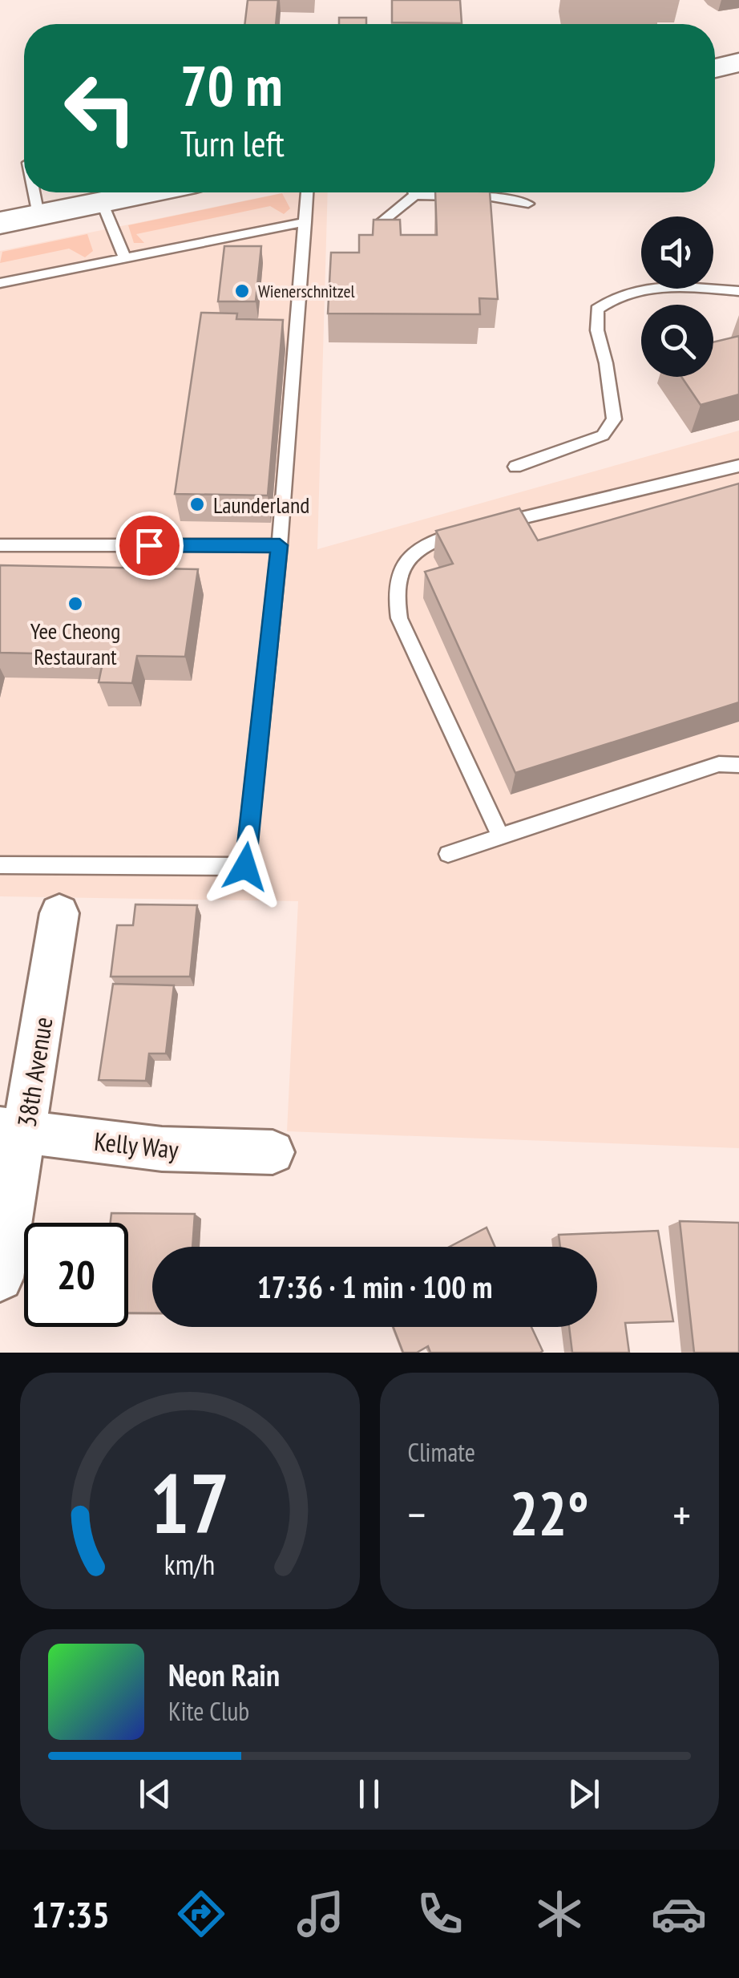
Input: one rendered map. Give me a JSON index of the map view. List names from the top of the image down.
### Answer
{
  "streets": {
    "street": ["38th Avenue", "Kelly Way"]
  },
  "crossings": [
    ["38th Avenue", "Kelly Way"]
  ],
  "places": ["Wienerschnitzel", "Launderland", "Yee Cheong Restaurant"],
  "page": {
    "turn": ["70 m", "Turn left"],
    "limit": "20",
    "trip": "17:36 · 1 min · 100 m",
    "tile": "Climate",
    "heat": ["−", "22°", "+"],
    "song": ["Neon Rain", "Kite Club"],
    "tabs": "17:35",
    "gauge": ["17", "km/h"]
  }
}
